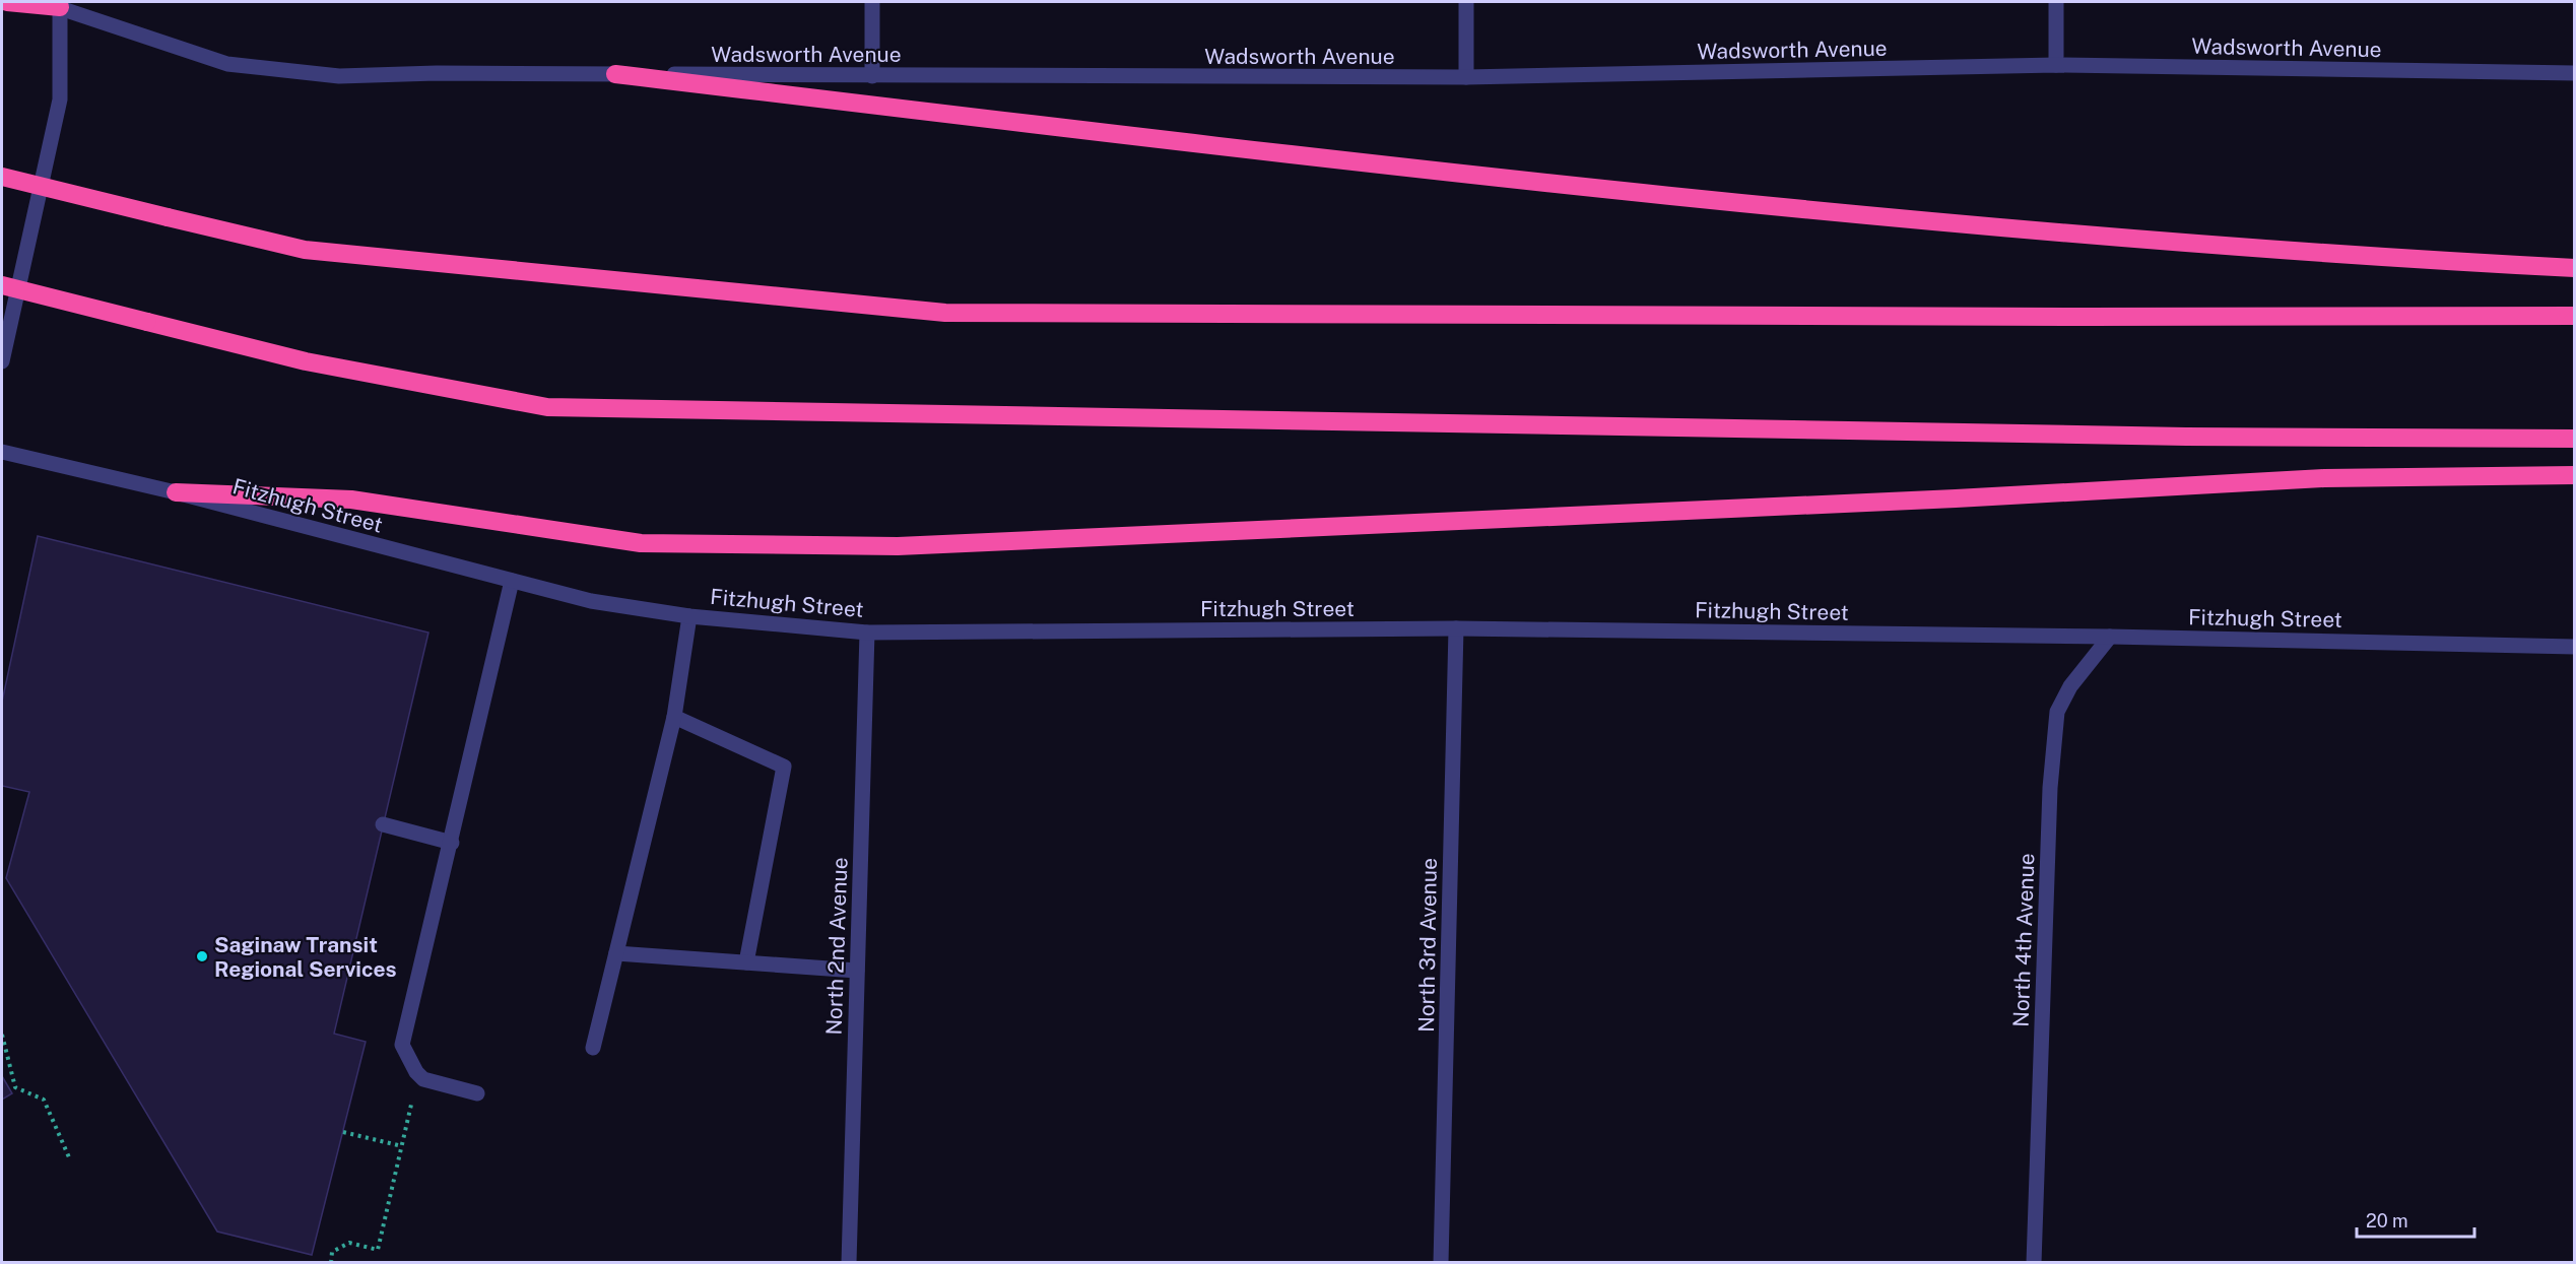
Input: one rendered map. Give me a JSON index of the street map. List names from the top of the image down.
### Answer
{
  "streets": {
    "street": [
      "Wadsworth Avenue",
      "Fitzhugh Street",
      "North 4th Avenue",
      "North 3rd Avenue",
      "North 2nd Avenue"
    ]
  },
  "crossings": [
    ["Fitzhugh Street", "North 4th Avenue"],
    ["Fitzhugh Street", "North 3rd Avenue"],
    ["Fitzhugh Street", "North 2nd Avenue"]
  ],
  "places": ["Saginaw Transit Regional Services"],
  "scale_bar": "20 m"
}
